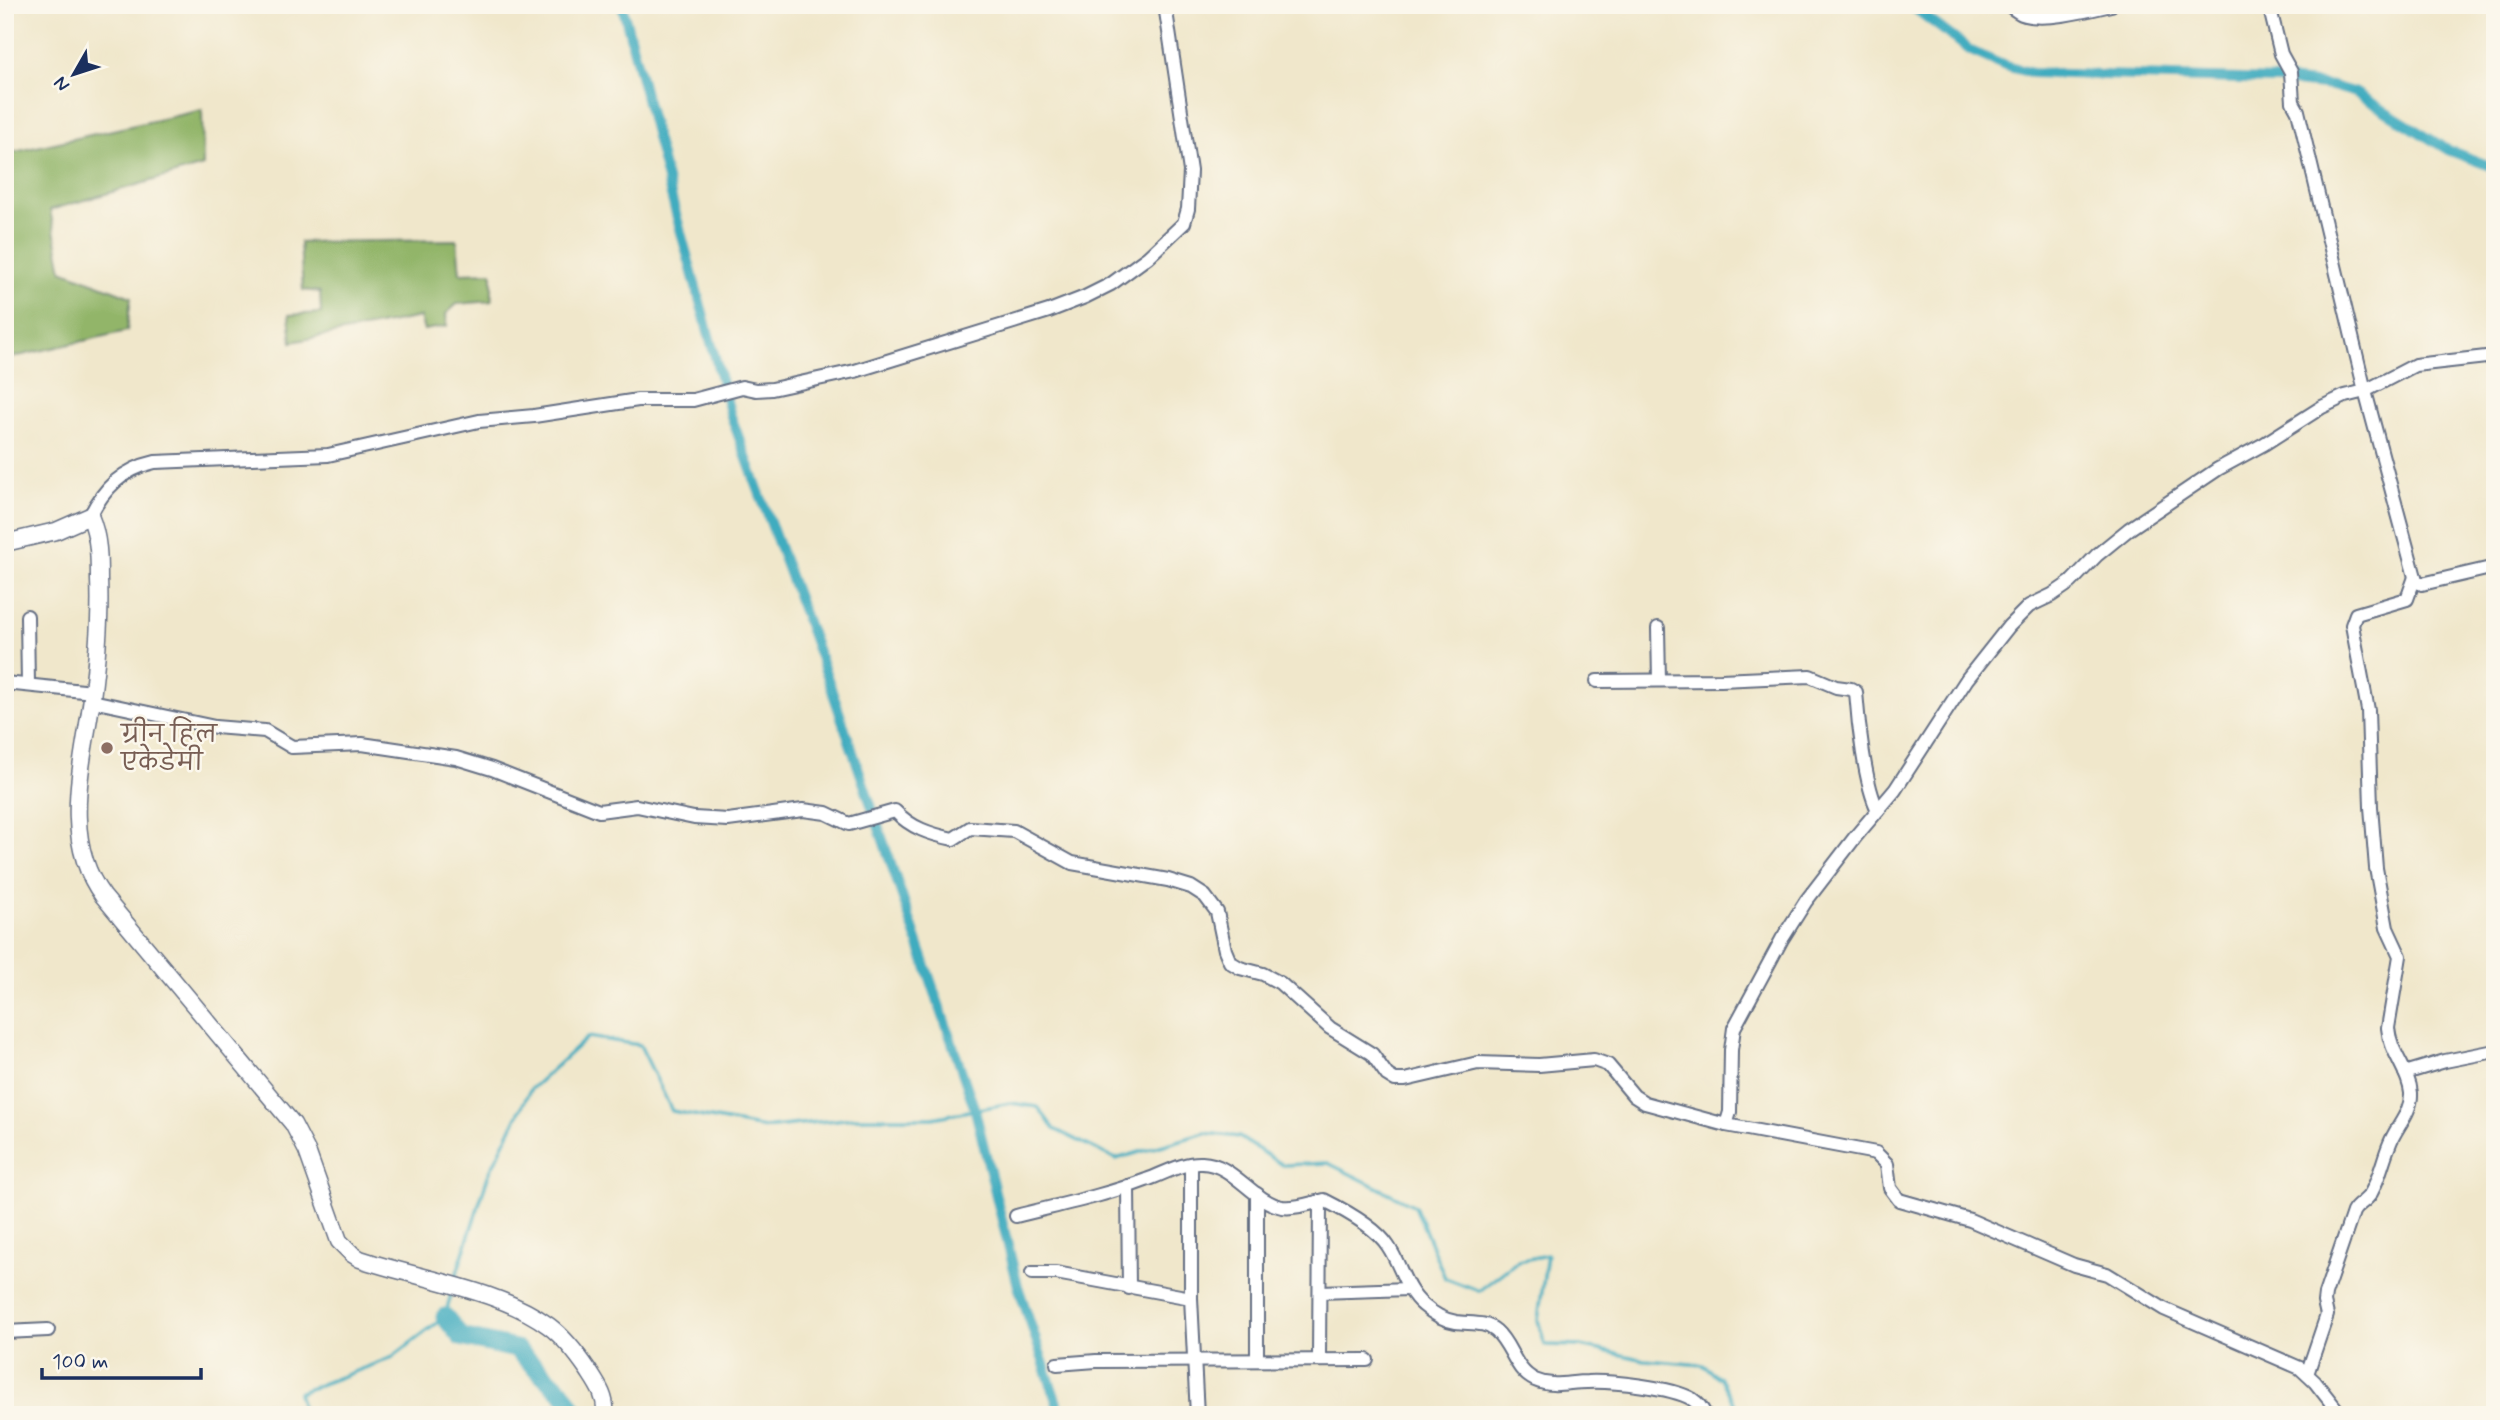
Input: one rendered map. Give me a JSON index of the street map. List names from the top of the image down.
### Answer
{
  "places": ["ग्रीन हिल एकेडेमी"],
  "scale_bar": "100 m",
  "north": "bottom left"
}
